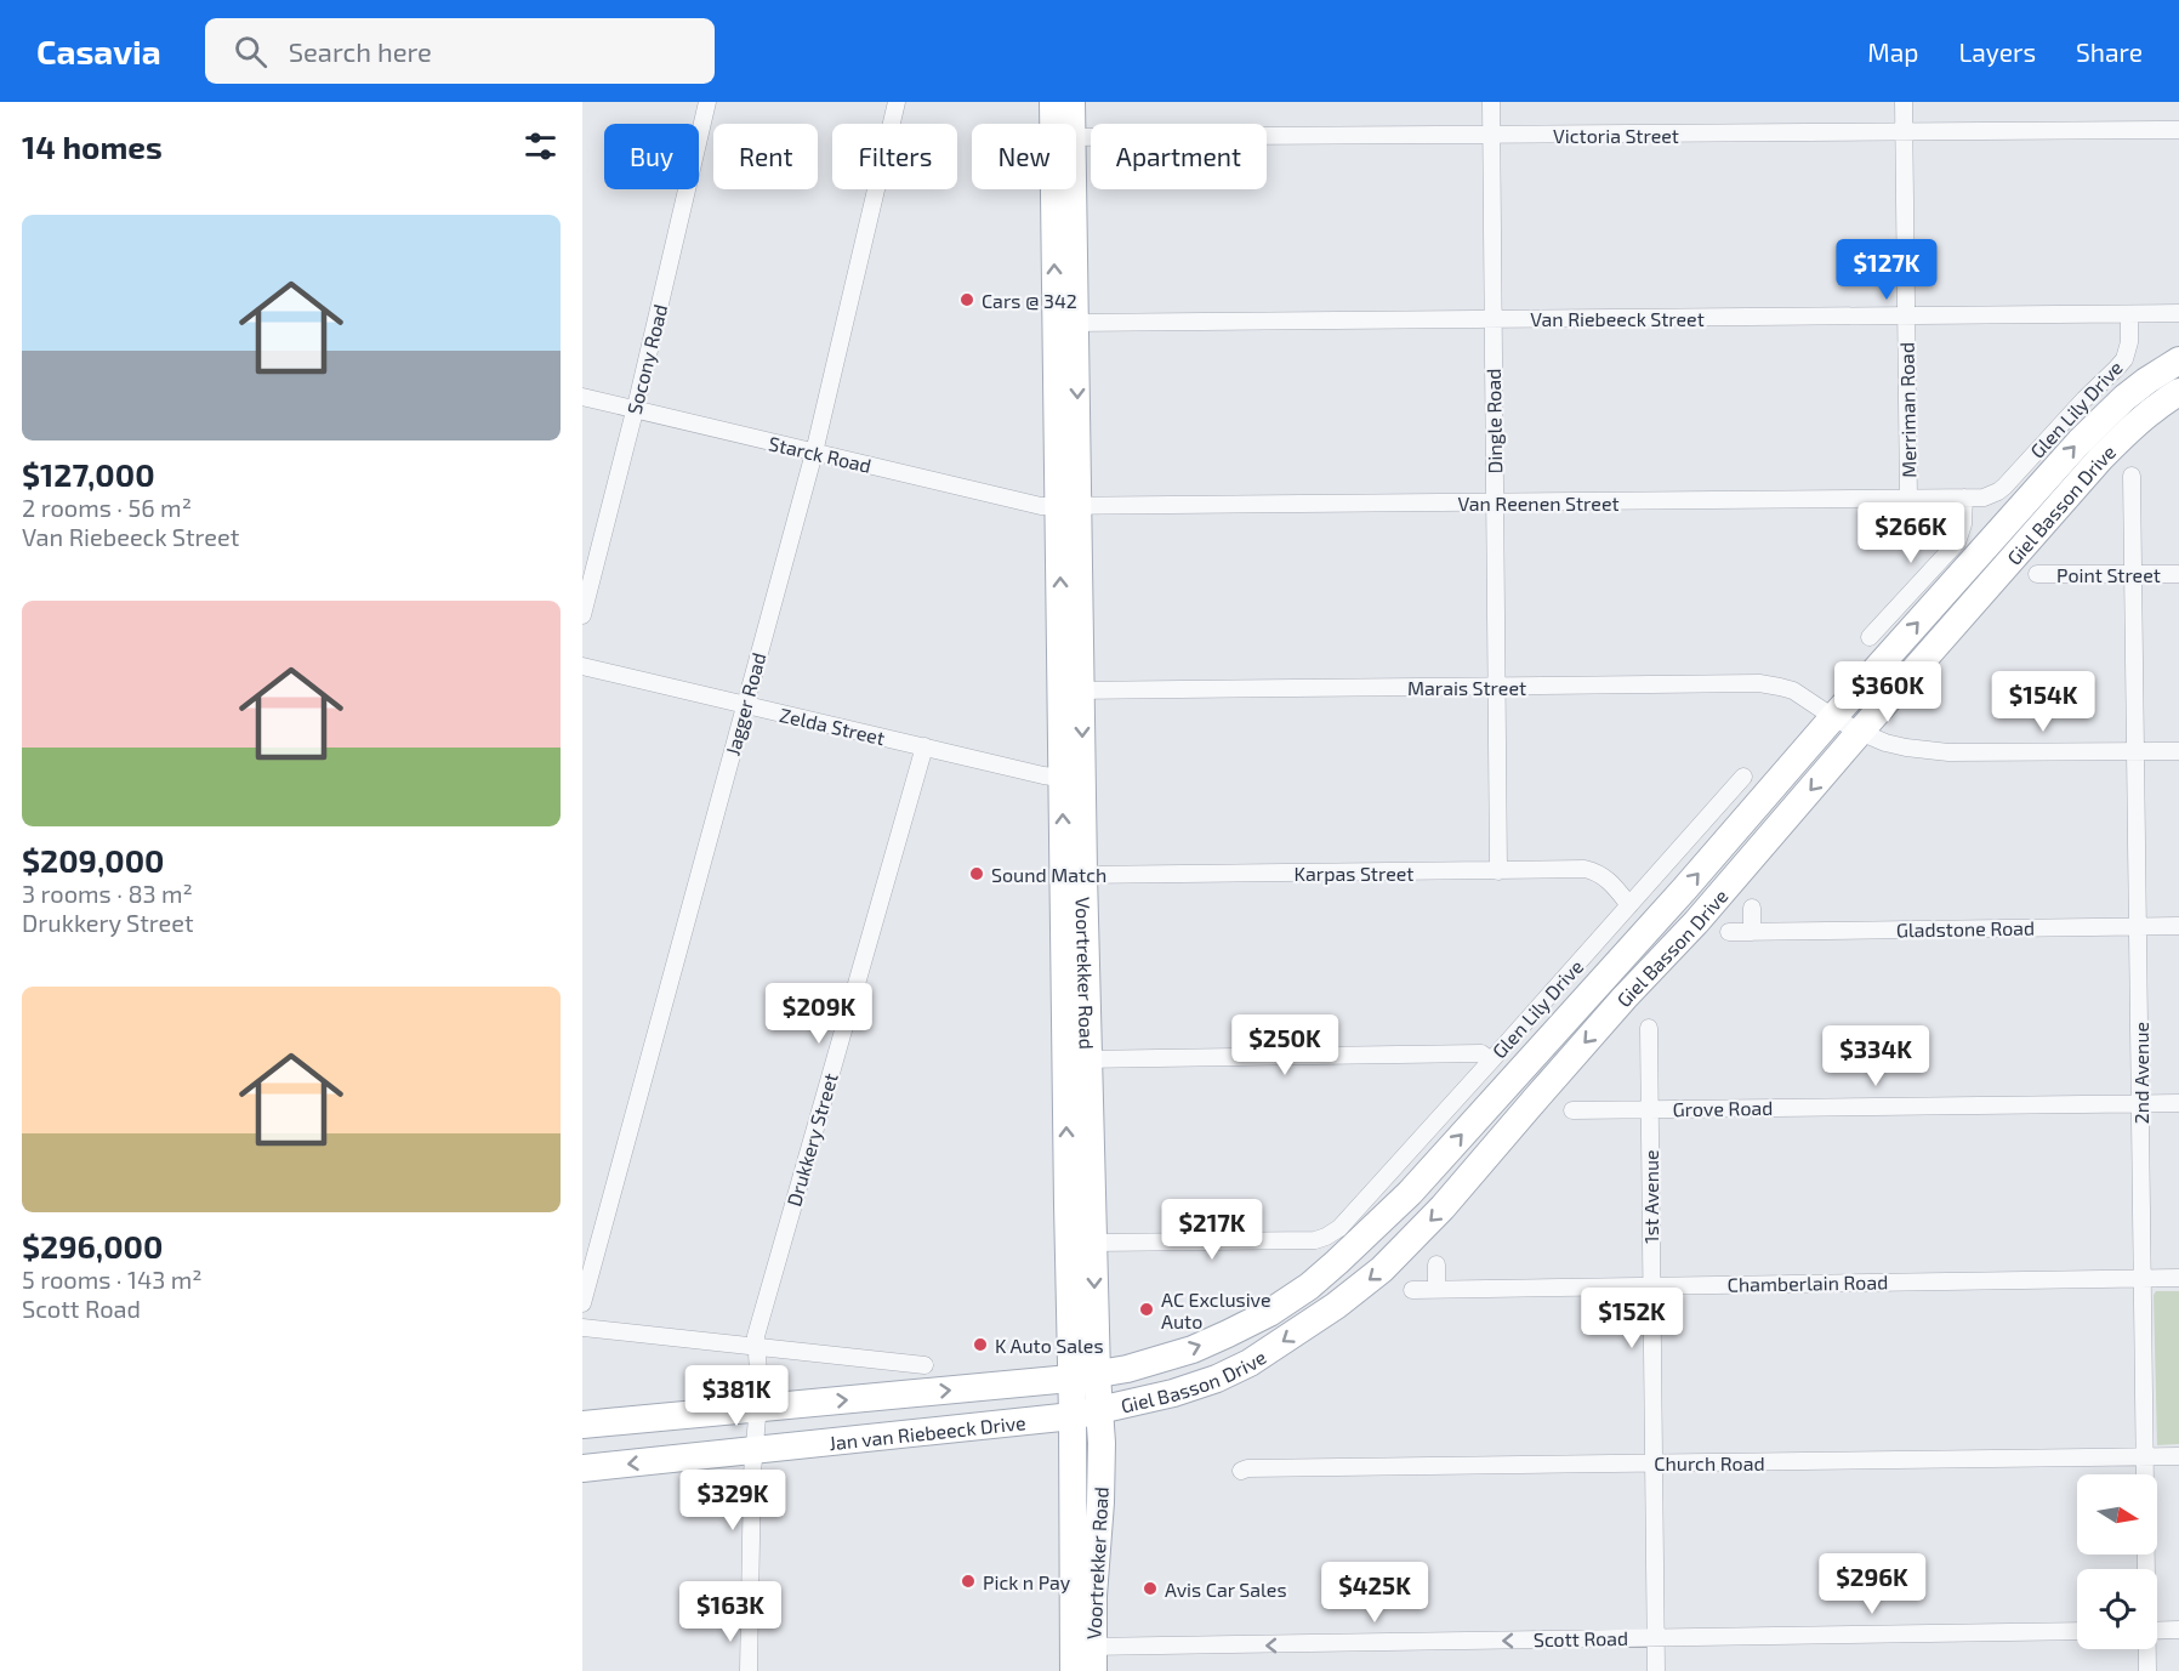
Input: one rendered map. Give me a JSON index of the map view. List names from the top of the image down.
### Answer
{
  "streets": {
    "main road": ["Giel Basson Drive", "Voortrekker Road", "Jan van Riebeeck Drive"],
    "street": [
      "Victoria Street",
      "Van Riebeeck Street",
      "Socony Road",
      "Glen Lily Drive",
      "Merriman Road",
      "Dingle Road",
      "Starck Road",
      "Van Reenen Street",
      "Point Street",
      "Marais Street",
      "Jagger Road",
      "Zelda Street",
      "Karpas Street",
      "Gladstone Road",
      "2nd Avenue",
      "Grove Road",
      "Drukkery Street",
      "1st Avenue",
      "Chamberlain Road",
      "Church Road",
      "Scott Road"
    ]
  },
  "crossings": [
    ["Victoria Street", "Merriman Road"],
    ["Victoria Street", "Dingle Road"],
    ["Van Riebeeck Street", "Glen Lily Drive"],
    ["Van Riebeeck Street", "Merriman Road"],
    ["Van Riebeeck Street", "Dingle Road"],
    ["Van Riebeeck Street", "Voortrekker Road"],
    ["Socony Road", "Starck Road"],
    ["Glen Lily Drive", "Van Reenen Street"],
    ["Glen Lily Drive", "Karpas Street"],
    ["Glen Lily Drive", "Voortrekker Road"],
    ["Merriman Road", "Van Reenen Street"],
    ["Dingle Road", "Van Reenen Street"],
    ["Dingle Road", "Marais Street"],
    ["Dingle Road", "Karpas Street"],
    ["Starck Road", "Van Reenen Street"],
    ["Starck Road", "Jagger Road"],
    ["Starck Road", "Voortrekker Road"],
    ["Van Reenen Street", "Voortrekker Road"],
    ["Giel Basson Drive", "Marais Street"],
    ["Giel Basson Drive", "Voortrekker Road"],
    ["Giel Basson Drive", "Jan van Riebeeck Drive"],
    ["Point Street", "2nd Avenue"],
    ["Marais Street", "Voortrekker Road"],
    ["Marais Street", "2nd Avenue"],
    ["Jagger Road", "Zelda Street"],
    ["Zelda Street", "Voortrekker Road"],
    ["Zelda Street", "Drukkery Street"],
    ["Karpas Street", "Voortrekker Road"],
    ["Gladstone Road", "2nd Avenue"],
    ["Voortrekker Road", "Jan van Riebeeck Drive"],
    ["Voortrekker Road", "Scott Road"],
    ["2nd Avenue", "Grove Road"],
    ["2nd Avenue", "Chamberlain Road"],
    ["2nd Avenue", "Church Road"],
    ["Grove Road", "1st Avenue"],
    ["Drukkery Street", "Jan van Riebeeck Drive"],
    ["1st Avenue", "Chamberlain Road"],
    ["1st Avenue", "Church Road"],
    ["1st Avenue", "Scott Road"]
  ],
  "one_way": ["Scott Road"],
  "places": [
    "Cars @ 342",
    "Sound Match",
    "AC Exclusive Auto",
    "K Auto Sales",
    "Pick n Pay",
    "Avis Car Sales"
  ],
  "north": "right",
  "page": {
    "header": "Casavia",
    "search": "Search here",
    "nav": ["Map", "Layers", "Share"],
    "heading": "14 homes",
    "chip": [
      "Buy",
      "Rent",
      "Filters",
      "New",
      "Apartment"
    ],
    "list": [
      {
        "name": "$127,000",
        "note": "2 rooms · 56 m² · Van Riebeeck Street"
      },
      {
        "name": "$209,000",
        "note": "3 rooms · 83 m² · Drukkery Street"
      },
      {
        "name": "$296,000",
        "note": "5 rooms · 143 m² · Scott Road"
      }
    ],
    "price": [
      "$127K",
      "$266K",
      "$360K",
      "$154K",
      "$209K",
      "$250K",
      "$334K",
      "$217K",
      "$152K",
      "$381K",
      "$329K",
      "$296K",
      "$425K",
      "$163K"
    ]
  }
}
